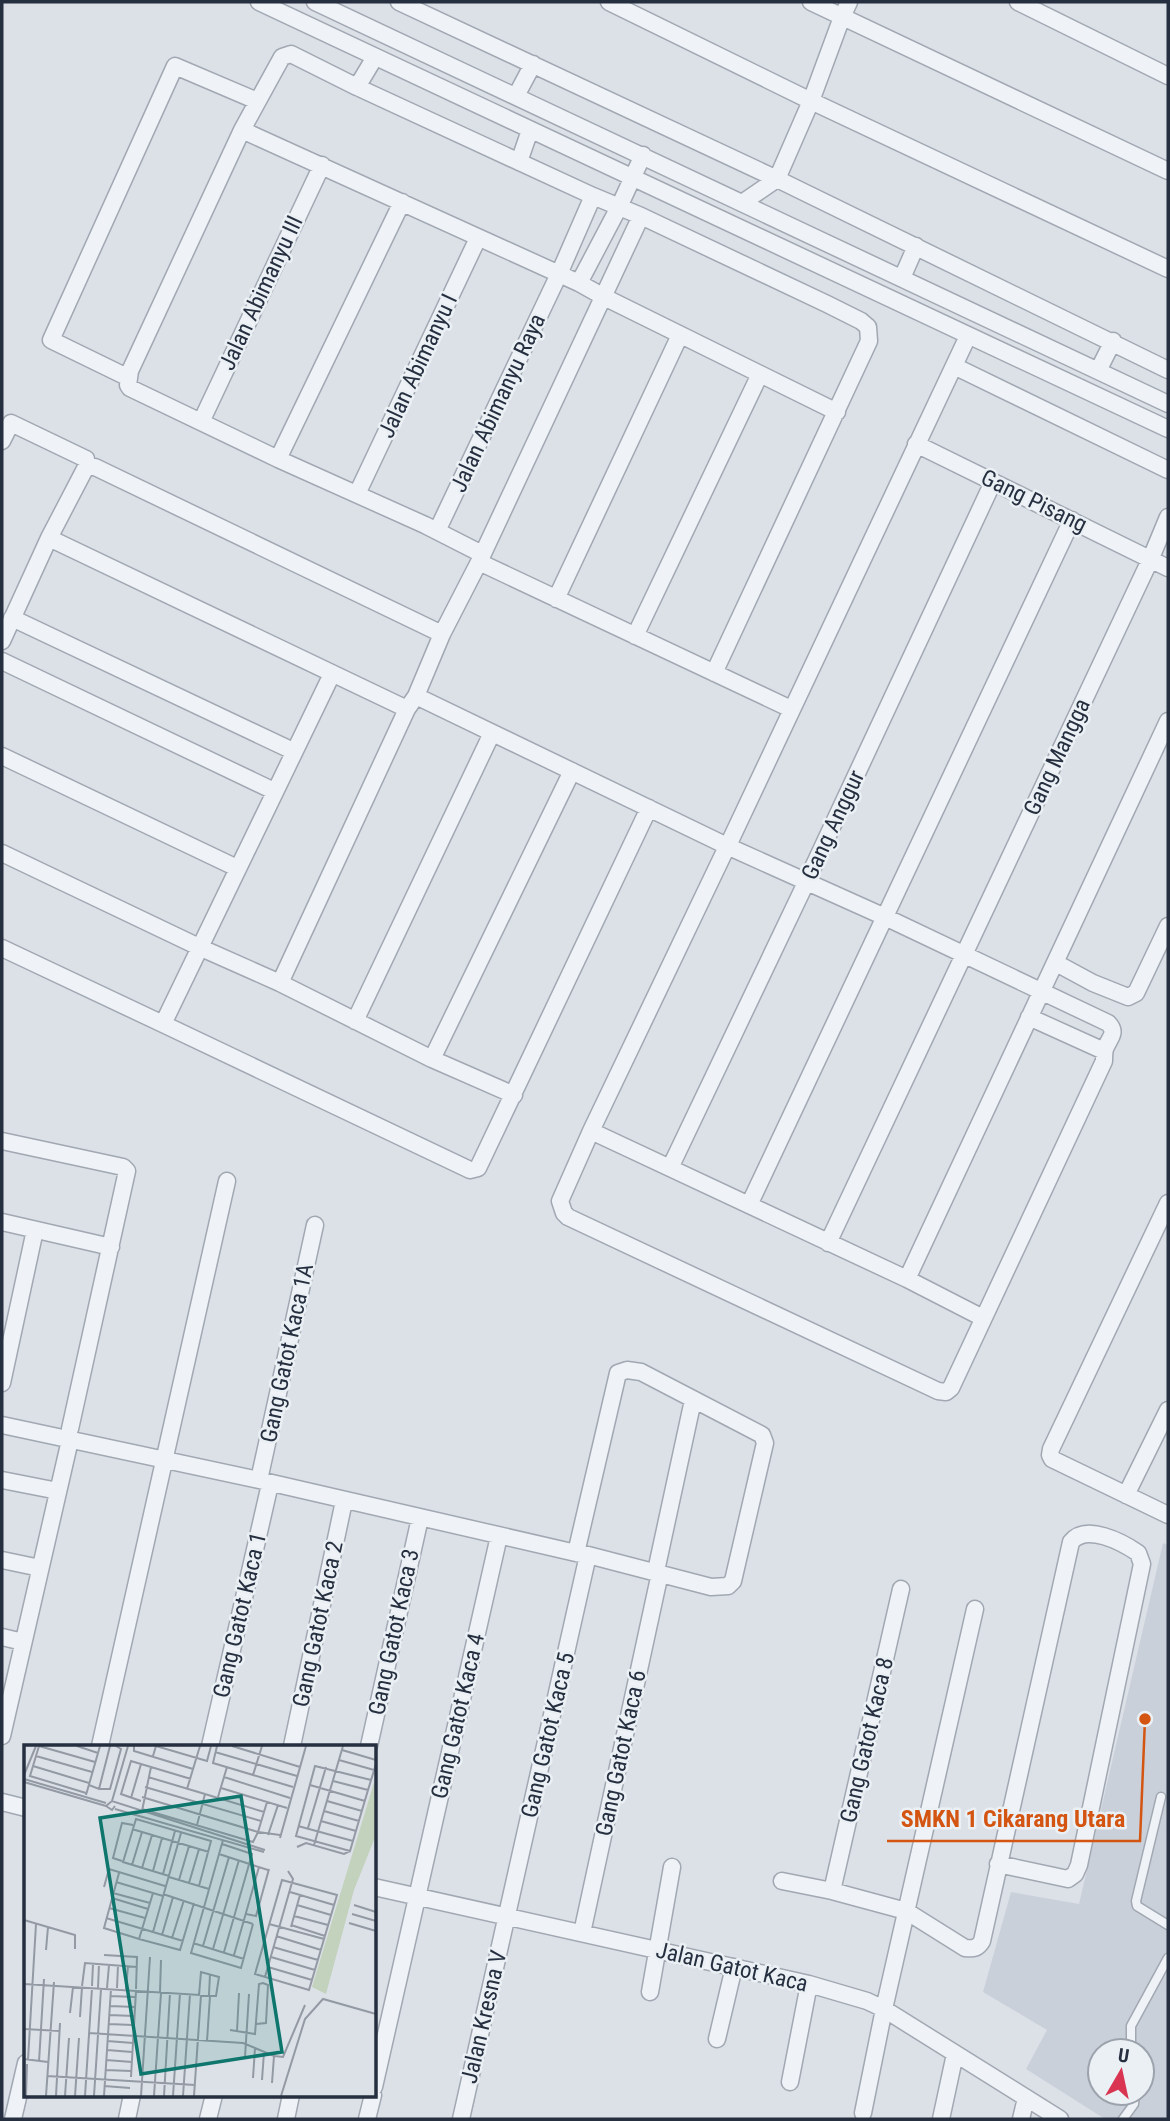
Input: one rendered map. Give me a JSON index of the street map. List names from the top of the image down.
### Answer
{
  "streets": {
    "street": [
      "Jalan Abimanyu III",
      "Jalan Abimanyu I",
      "Jalan Abimanyu Raya",
      "Gang Pisang",
      "Gang Mangga",
      "Gang Anggur",
      "Gang Gatot Kaca 1A",
      "Gang Gatot Kaca 1",
      "Gang Gatot Kaca 2",
      "Gang Gatot Kaca 3",
      "Gang Gatot Kaca 4",
      "Gang Gatot Kaca 5",
      "Gang Gatot Kaca 8",
      "Gang Gatot Kaca 6",
      "Jalan Gatot Kaca",
      "Jalan Kresna V"
    ]
  },
  "crossings": [
    ["Gang Pisang", "Gang Mangga"],
    ["Gang Pisang", "Gang Anggur"],
    ["Gang Gatot Kaca 1A", "Gang Gatot Kaca 1"],
    ["Gang Gatot Kaca 4", "Jalan Gatot Kaca"],
    ["Gang Gatot Kaca 5", "Gang Gatot Kaca 6"],
    ["Gang Gatot Kaca 5", "Jalan Gatot Kaca"],
    ["Gang Gatot Kaca 5", "Jalan Kresna V"],
    ["Gang Gatot Kaca 6", "Jalan Gatot Kaca"],
    ["Jalan Gatot Kaca", "Jalan Kresna V"]
  ],
  "places": ["SMKN 1 Cikarang Utara"],
  "north": "top"
}
